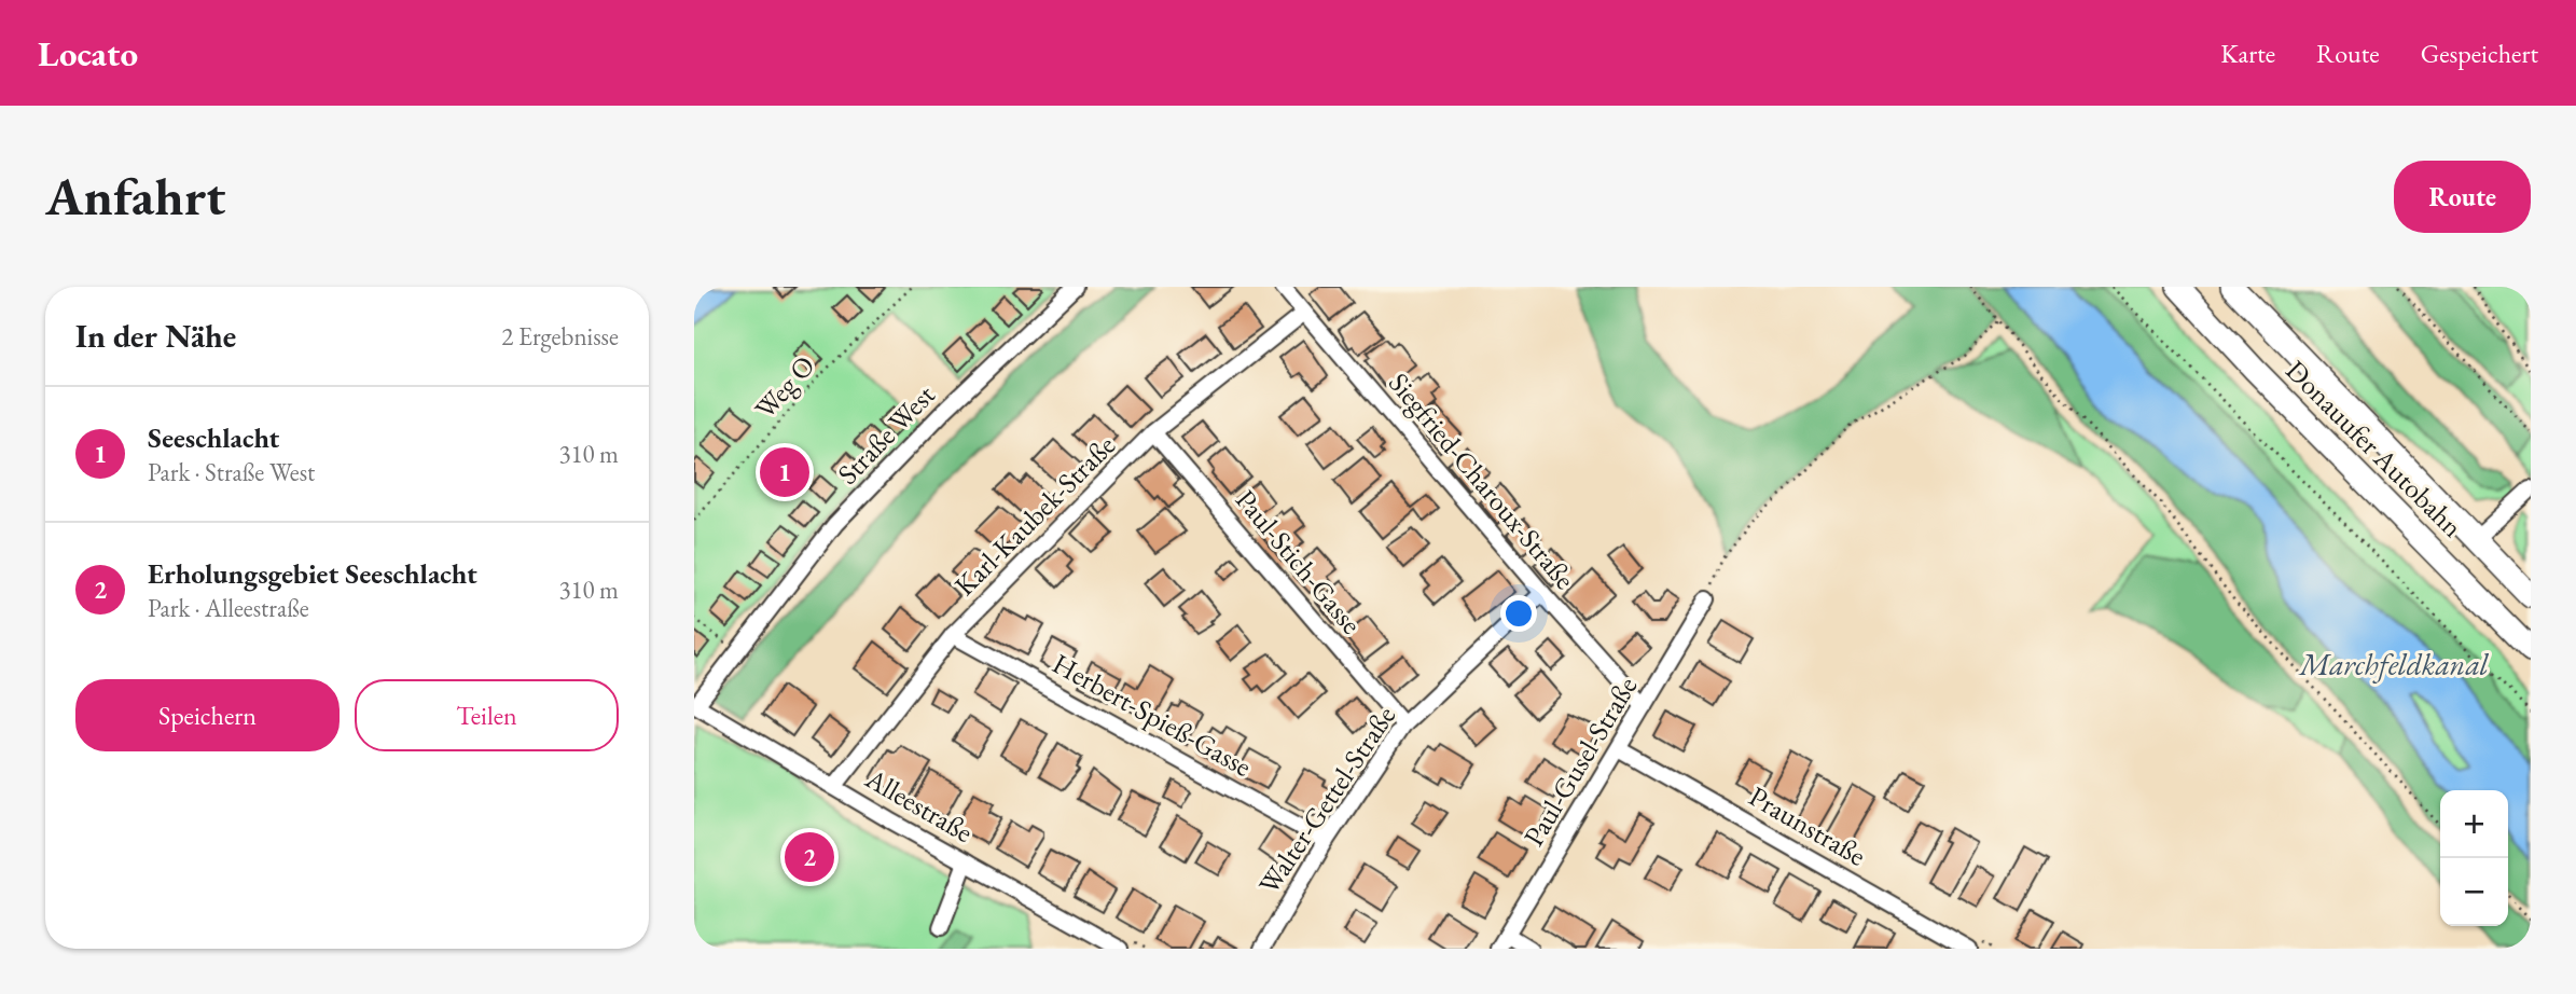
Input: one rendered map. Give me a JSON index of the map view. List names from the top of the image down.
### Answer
{
  "streets": {
    "highway": ["Donauufer Autobahn"],
    "street": [
      "Straße West",
      "Siegfried-Charoux-Straße",
      "Karl-Kaubek-Straße",
      "Paul-Stich-Gasse",
      "Herbert-Spieß-Gasse",
      "Paul-Gusel-Straße",
      "Walter-Gettel-Straße",
      "Alleestraße",
      "Praunstraße"
    ],
    "path": ["Weg O"]
  },
  "crossings": [
    ["Straße West", "Alleestraße"],
    ["Siegfried-Charoux-Straße", "Karl-Kaubek-Straße"],
    ["Siegfried-Charoux-Straße", "Paul-Gusel-Straße"],
    ["Siegfried-Charoux-Straße", "Walter-Gettel-Straße"],
    ["Karl-Kaubek-Straße", "Paul-Stich-Gasse"],
    ["Karl-Kaubek-Straße", "Herbert-Spieß-Gasse"],
    ["Karl-Kaubek-Straße", "Alleestraße"],
    ["Paul-Stich-Gasse", "Walter-Gettel-Straße"],
    ["Herbert-Spieß-Gasse", "Walter-Gettel-Straße"],
    ["Paul-Gusel-Straße", "Praunstraße"]
  ],
  "water": ["Marchfeldkanal"],
  "page": {
    "header": "Locato",
    "nav": ["Karte", "Route", "Gespeichert"],
    "buttons": [
      "Route",
      ["Speichern", "Teilen"]
    ],
    "title": "Anfahrt",
    "heading": ["In der Nähe", "2 Ergebnisse"],
    "list": [
      {
        "mark": "1",
        "name": "Seeschlacht",
        "note": "Park · Straße West",
        "value": "310 m"
      },
      {
        "mark": "2",
        "name": "Erholungsgebiet Seeschlacht",
        "note": "Park · Alleestraße",
        "value": "310 m"
      }
    ],
    "pins": ["1", "2"],
    "map_buttons": ["+", "−"]
  }
}
